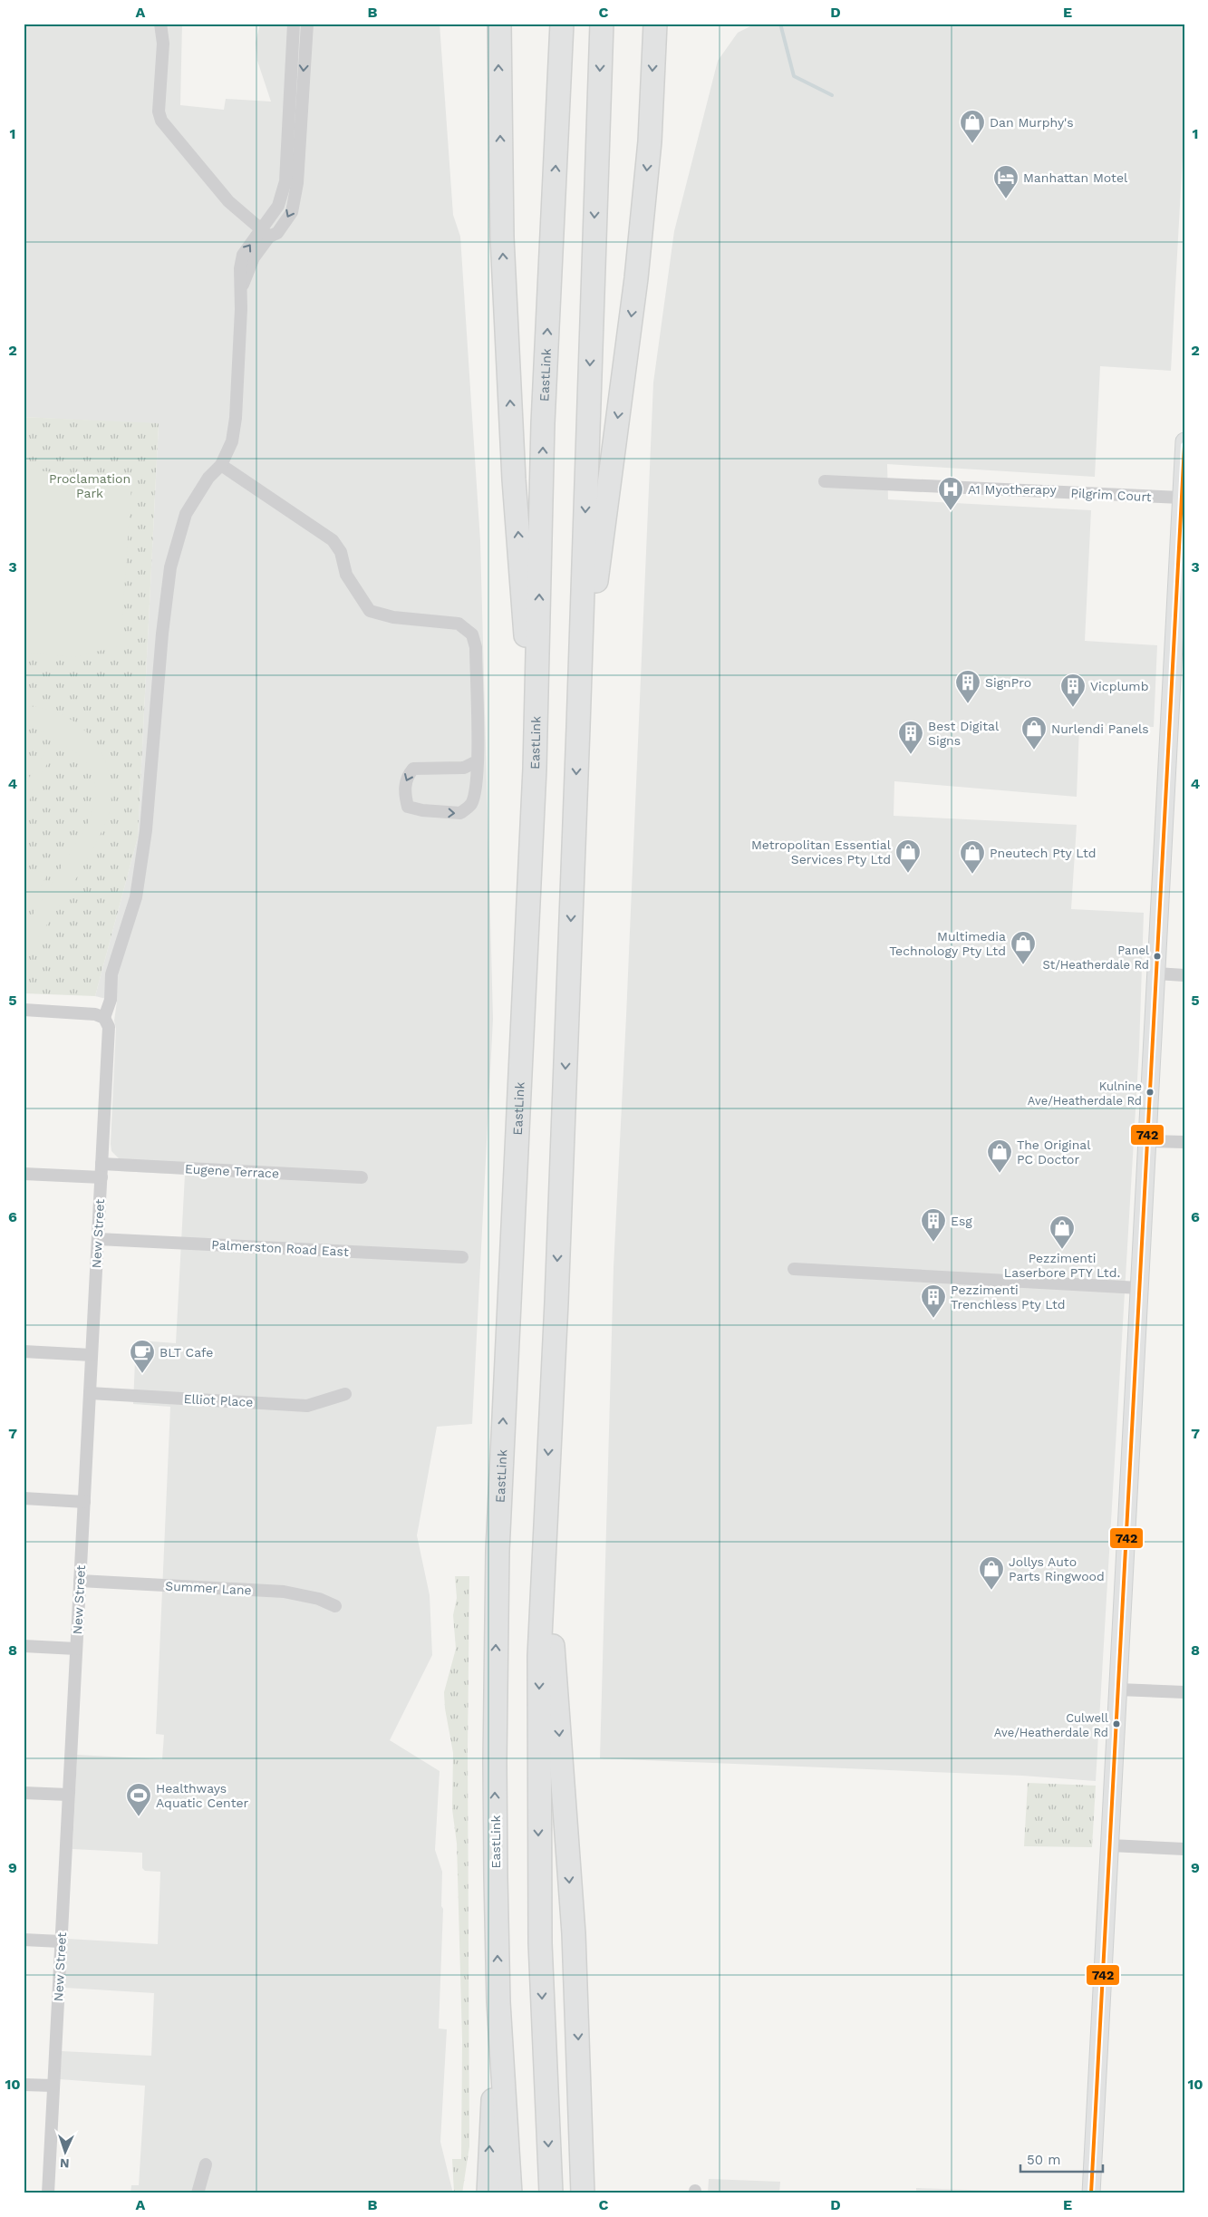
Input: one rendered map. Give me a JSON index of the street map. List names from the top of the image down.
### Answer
{
  "streets": {
    "highway": ["EastLink"],
    "street": [
      "Pilgrim Court",
      "Eugene Terrace",
      "New Street",
      "Palmerston Road East",
      "Elliot Place",
      "Summer Lane"
    ]
  },
  "crossings": [
    ["Eugene Terrace", "New Street"],
    ["New Street", "Palmerston Road East"],
    ["New Street", "Elliot Place"],
    ["New Street", "Summer Lane"]
  ],
  "parks": ["Proclamation Park"],
  "places": {
    "shop": [
      "Dan Murphy's",
      "Nurlendi Panels",
      "Metropolitan Essential Services Pty Ltd",
      "Pneutech Pty Ltd",
      "Multimedia Technology Pty Ltd",
      "The Original PC Doctor",
      "Pezzimenti Laserbore PTY Ltd.",
      "Jollys Auto Parts Ringwood"
    ],
    "hotel": ["Manhattan Motel"],
    "hospital": ["A1 Myotherapy"],
    "building": [
      "SignPro",
      "Vicplumb",
      "Best Digital Signs",
      "Esg",
      "Pezzimenti Trenchless Pty Ltd"
    ],
    "other": ["Panel St/Heatherdale Rd", "Kulnine Ave/Heatherdale Rd", "Culwell Ave/Heatherdale Rd"],
    "cafe": ["BLT Cafe"],
    "sports": ["Healthways Aquatic Center"]
  },
  "lines": ["transit line 742"],
  "scale_bar": "50 m",
  "north": "bottom",
  "grid": {
    "columns": [
      "A",
      "B",
      "C",
      "D",
      "E"
    ],
    "rows": [
      "1",
      "2",
      "3",
      "4",
      "5",
      "6",
      "7",
      "8",
      "9",
      "10"
    ]
  }
}
